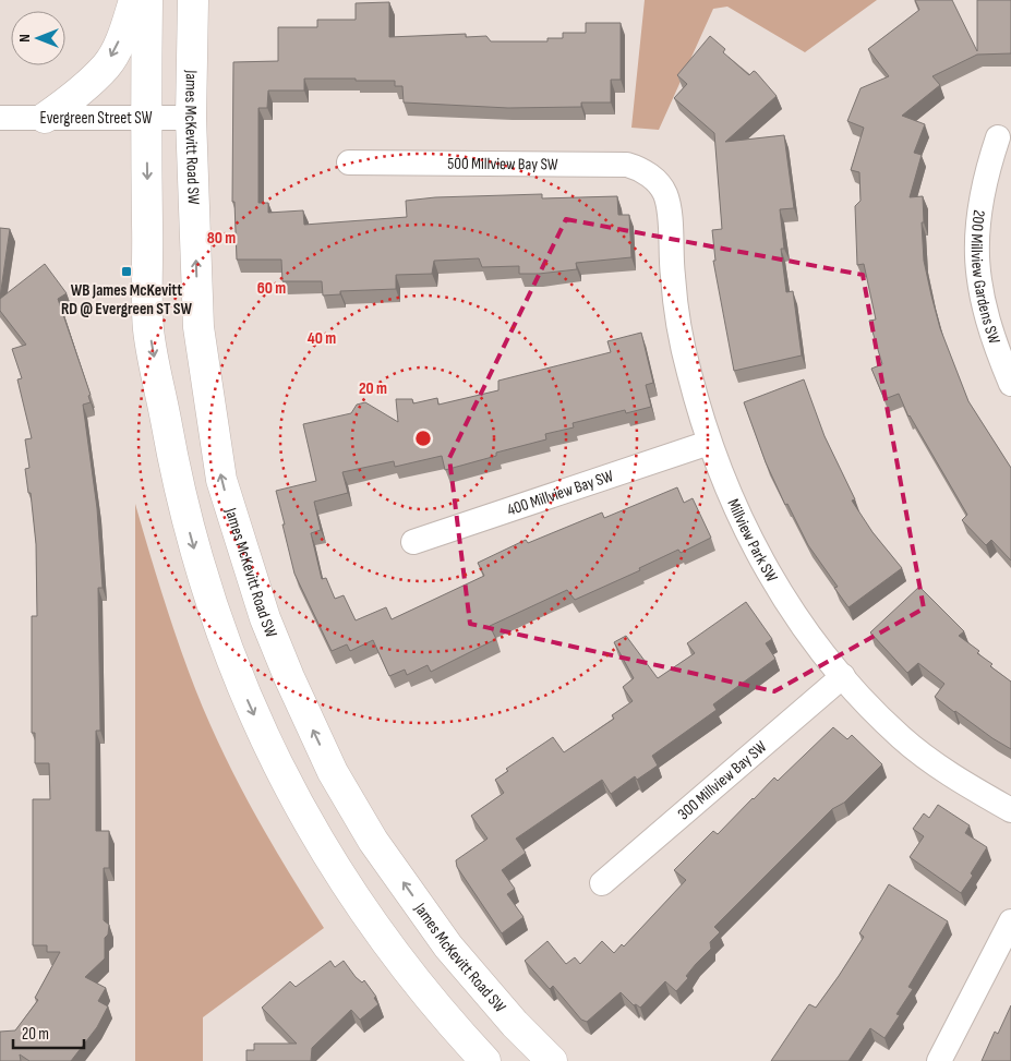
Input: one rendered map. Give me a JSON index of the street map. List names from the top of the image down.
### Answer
{
  "streets": {
    "main road": ["James McKevitt Road SW"],
    "street": [
      "Evergreen Street SW",
      "500 Millview Bay SW",
      "200 Millview Gardens SW",
      "400 Millview Bay SW",
      "Millview Park SW",
      "300 Millview Bay SW"
    ]
  },
  "crossings": [
    ["Evergreen Street SW", "James McKevitt Road SW"],
    ["500 Millview Bay SW", "Millview Park SW"],
    ["400 Millview Bay SW", "Millview Park SW"],
    ["Millview Park SW", "300 Millview Bay SW"]
  ],
  "places": {
    "transit": ["WB James McKevitt RD @ Evergreen ST SW"]
  },
  "scale_bar": "20 m",
  "north": "left",
  "rings": [
    "80 m",
    "60 m",
    "40 m",
    "20 m"
  ]
}
